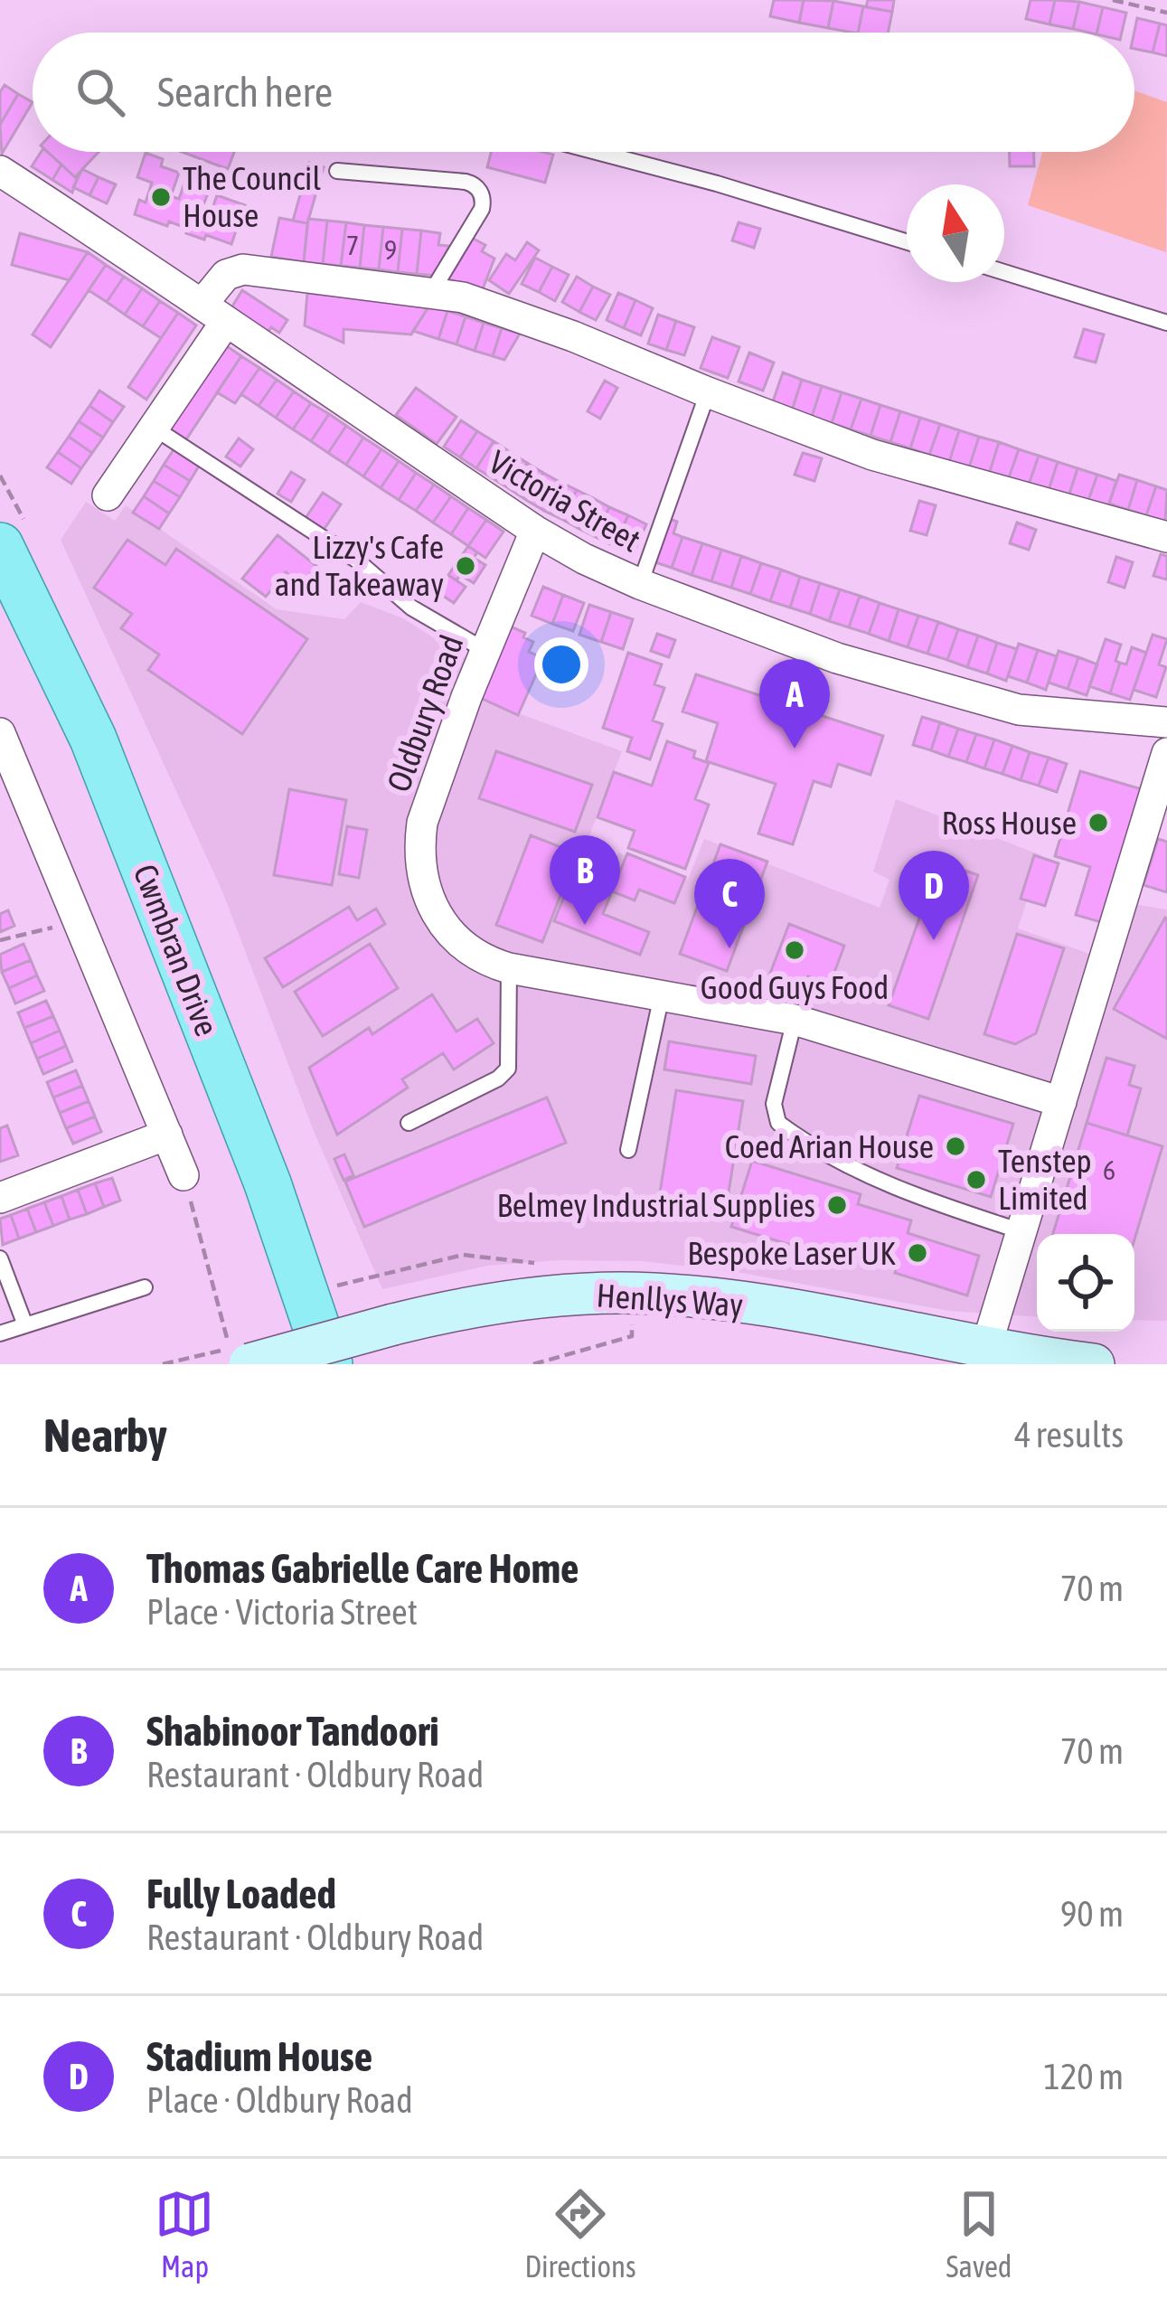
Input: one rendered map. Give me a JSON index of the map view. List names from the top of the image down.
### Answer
{
  "streets": {
    "main road": ["Cwmbran Drive"],
    "street": ["Victoria Street", "Oldbury Road", "Henllys Way"]
  },
  "crossings": [
    ["Victoria Street", "Oldbury Road"]
  ],
  "places": [
    "The Council House",
    "Lizzy's Cafe and Takeaway",
    "Ross House",
    "Good Guys Food",
    "Coed Arian House",
    "Tenstep Limited",
    "Belmey Industrial Supplies",
    "Bespoke Laser UK"
  ],
  "house_numbers": ["7", "9", "6"],
  "north": "top",
  "page": {
    "search": "Search here",
    "pins": [
      "A",
      "B",
      "D",
      "C"
    ],
    "heading": ["Nearby", "4 results"],
    "list": [
      {
        "mark": "A",
        "name": "Thomas Gabrielle Care Home",
        "note": "Place · Victoria Street",
        "value": "70 m"
      },
      {
        "mark": "B",
        "name": "Shabinoor Tandoori",
        "note": "Restaurant · Oldbury Road",
        "value": "70 m"
      },
      {
        "mark": "C",
        "name": "Fully Loaded",
        "note": "Restaurant · Oldbury Road",
        "value": "90 m"
      },
      {
        "mark": "D",
        "name": "Stadium House",
        "note": "Place · Oldbury Road",
        "value": "120 m"
      }
    ],
    "nav": ["Map", "Directions", "Saved"]
  }
}
